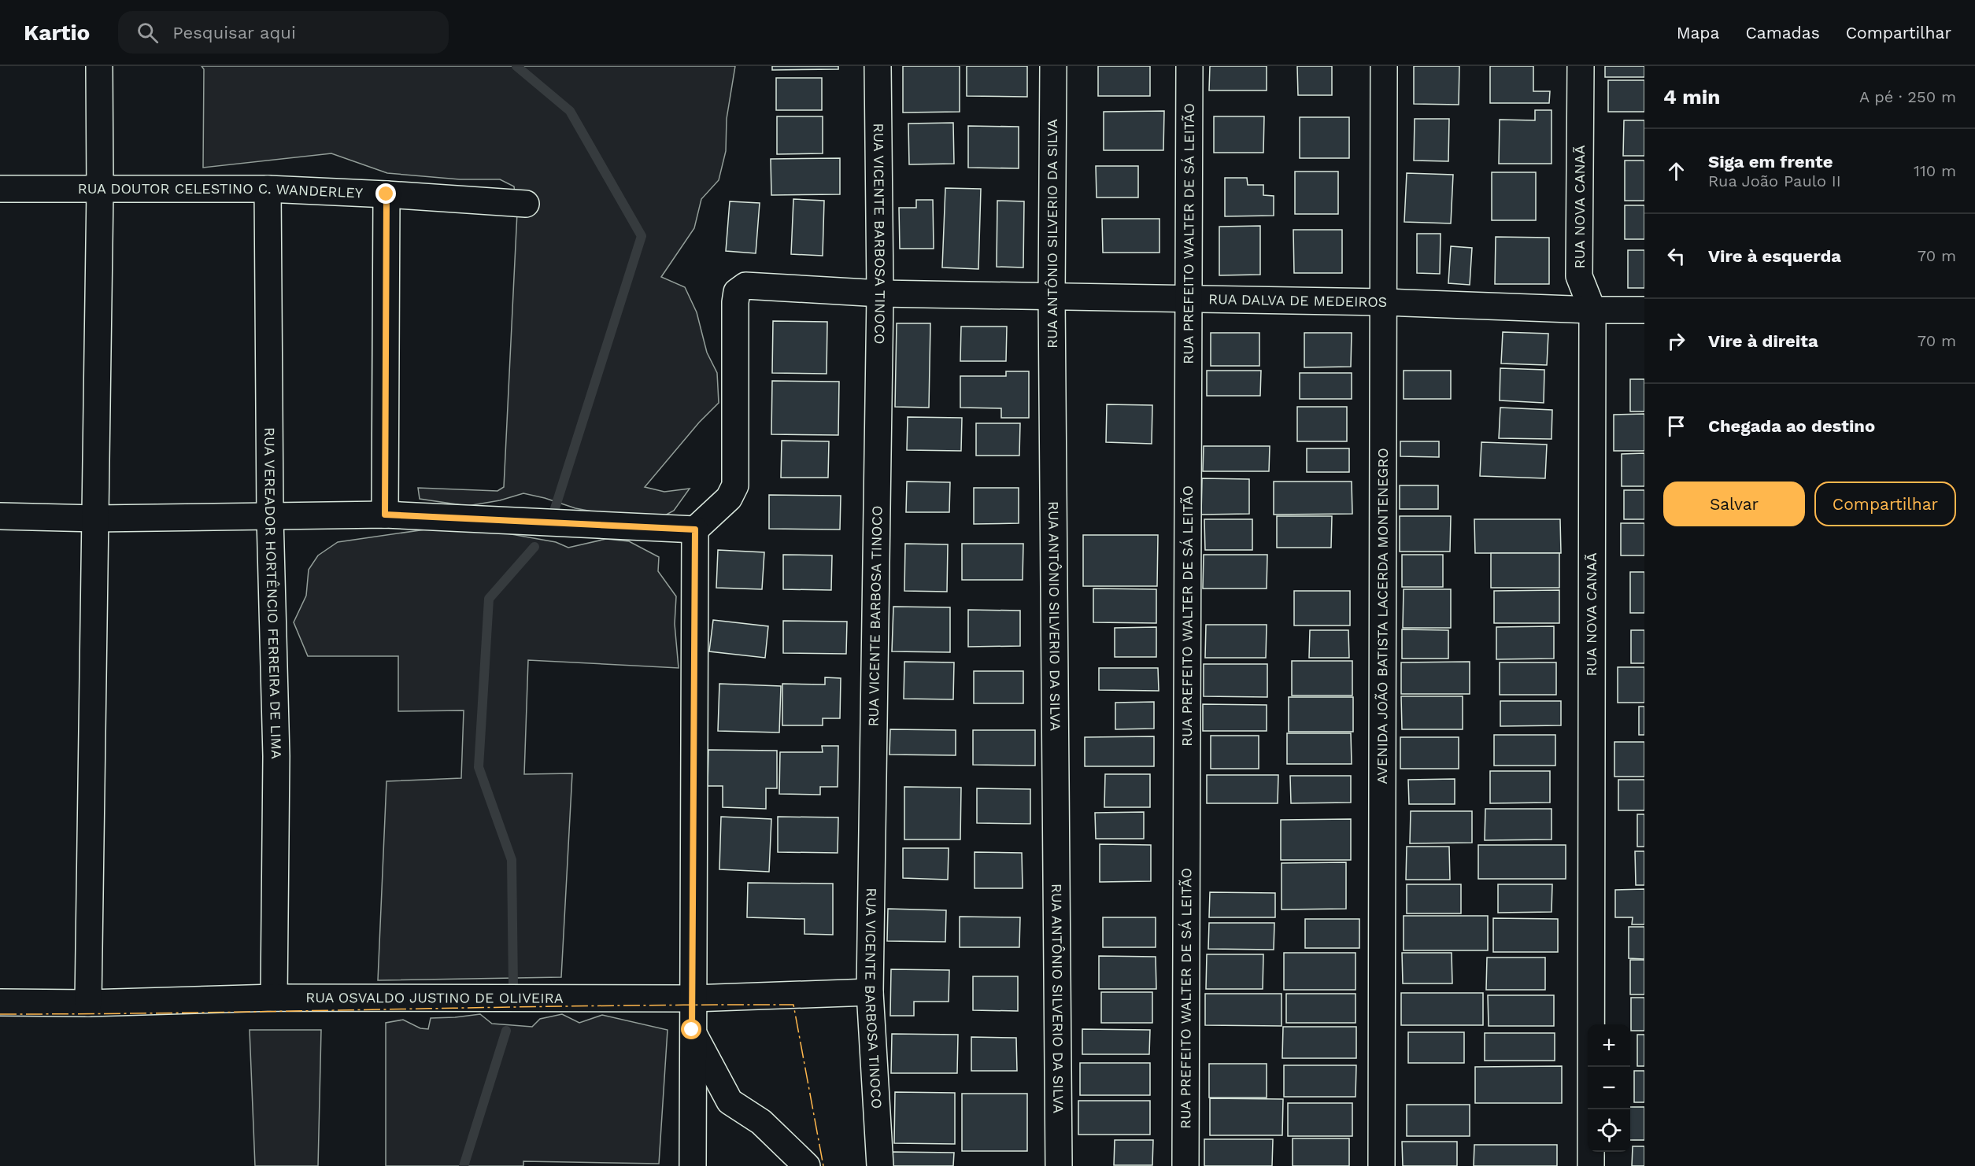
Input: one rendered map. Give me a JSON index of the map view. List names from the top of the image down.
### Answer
{
  "streets": {
    "street": [
      "RUA DOUTOR CELESTINO C. WANDERLEY",
      "RUA NOVA CANAÃ",
      "RUA VICENTE BARBOSA TINOCO",
      "RUA ANTÔNIO SILVERIO DA SILVA",
      "RUA PREFEITO WALTER DE SÁ LEITÃO",
      "RUA DALVA DE MEDEIROS",
      "RUA VEREADOR HORTÊNCIO FERREIRA DE LIMA",
      "AVENIDA JOÃO BATISTA LACERDA MONTENEGRO",
      "RUA OSVALDO JUSTINO DE OLIVEIRA"
    ]
  },
  "crossings": [
    ["RUA DOUTOR CELESTINO C. WANDERLEY", "RUA VEREADOR HORTÊNCIO FERREIRA DE LIMA"],
    ["RUA NOVA CANAÃ", "RUA DALVA DE MEDEIROS"],
    ["RUA VICENTE BARBOSA TINOCO", "RUA DALVA DE MEDEIROS"],
    ["RUA VICENTE BARBOSA TINOCO", "RUA OSVALDO JUSTINO DE OLIVEIRA"],
    ["RUA ANTÔNIO SILVERIO DA SILVA", "RUA DALVA DE MEDEIROS"],
    ["RUA PREFEITO WALTER DE SÁ LEITÃO", "RUA DALVA DE MEDEIROS"],
    ["RUA DALVA DE MEDEIROS", "AVENIDA JOÃO BATISTA LACERDA MONTENEGRO"],
    ["RUA VEREADOR HORTÊNCIO FERREIRA DE LIMA", "RUA OSVALDO JUSTINO DE OLIVEIRA"]
  ],
  "page": {
    "header": "Kartio",
    "search": "Pesquisar aqui",
    "nav": ["Mapa", "Camadas", "Compartilhar"],
    "heading": ["4 min", "A pé · 250 m"],
    "list": [
      ["Siga em frente", "Rua João Paulo II", "110 m"],
      ["Vire à esquerda", "70 m"],
      ["Vire à direita", "70 m"],
      "Chegada ao destino"
    ],
    "buttons": ["Salvar", "Compartilhar"],
    "map_buttons": ["+", "−"]
  }
}
